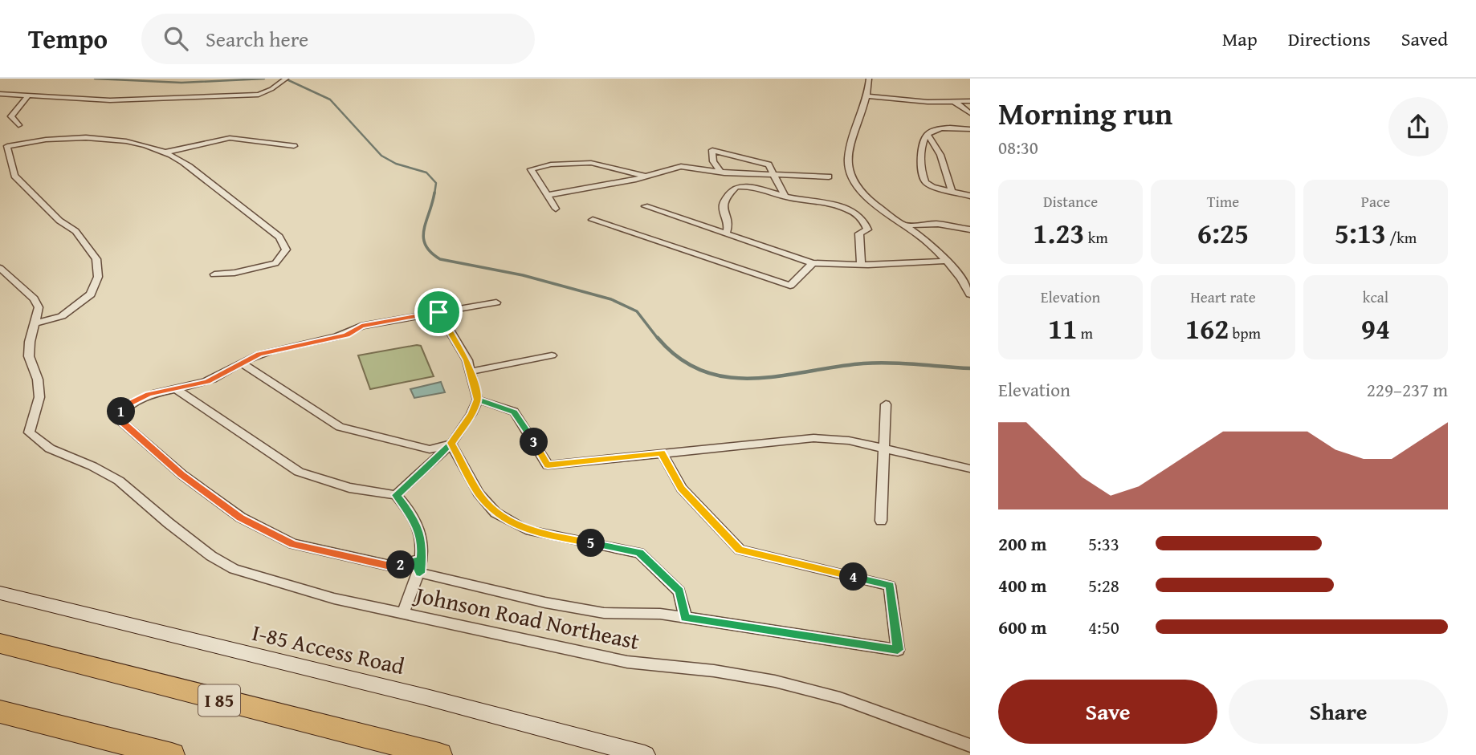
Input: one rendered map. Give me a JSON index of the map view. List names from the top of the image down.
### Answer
{
  "streets": {
    "highway": ["I 85"],
    "main road": ["I-85 Access Road"],
    "street": ["Johnson Road Northeast"]
  },
  "page": {
    "header": "Tempo",
    "search": "Search here",
    "nav": ["Map", "Directions", "Saved"],
    "heading": ["Morning run", "08:30"],
    "stats": [
      ["Distance", "1.23 km"],
      ["Time", "6:25"],
      ["Pace", "5:13 /km"],
      ["Elevation", "11 m"],
      ["Heart rate", "162 bpm"],
      ["kcal", "94"]
    ],
    "chart": ["Elevation", "229–237 m"],
    "pins": [
      "1",
      "3",
      "5",
      "2",
      "4"
    ],
    "list": [
      {
        "name": "200 m",
        "note": "5:33"
      },
      {
        "name": "400 m",
        "note": "5:28"
      },
      {
        "name": "600 m",
        "note": "4:50"
      }
    ],
    "buttons": ["Save", "Share"]
  }
}
